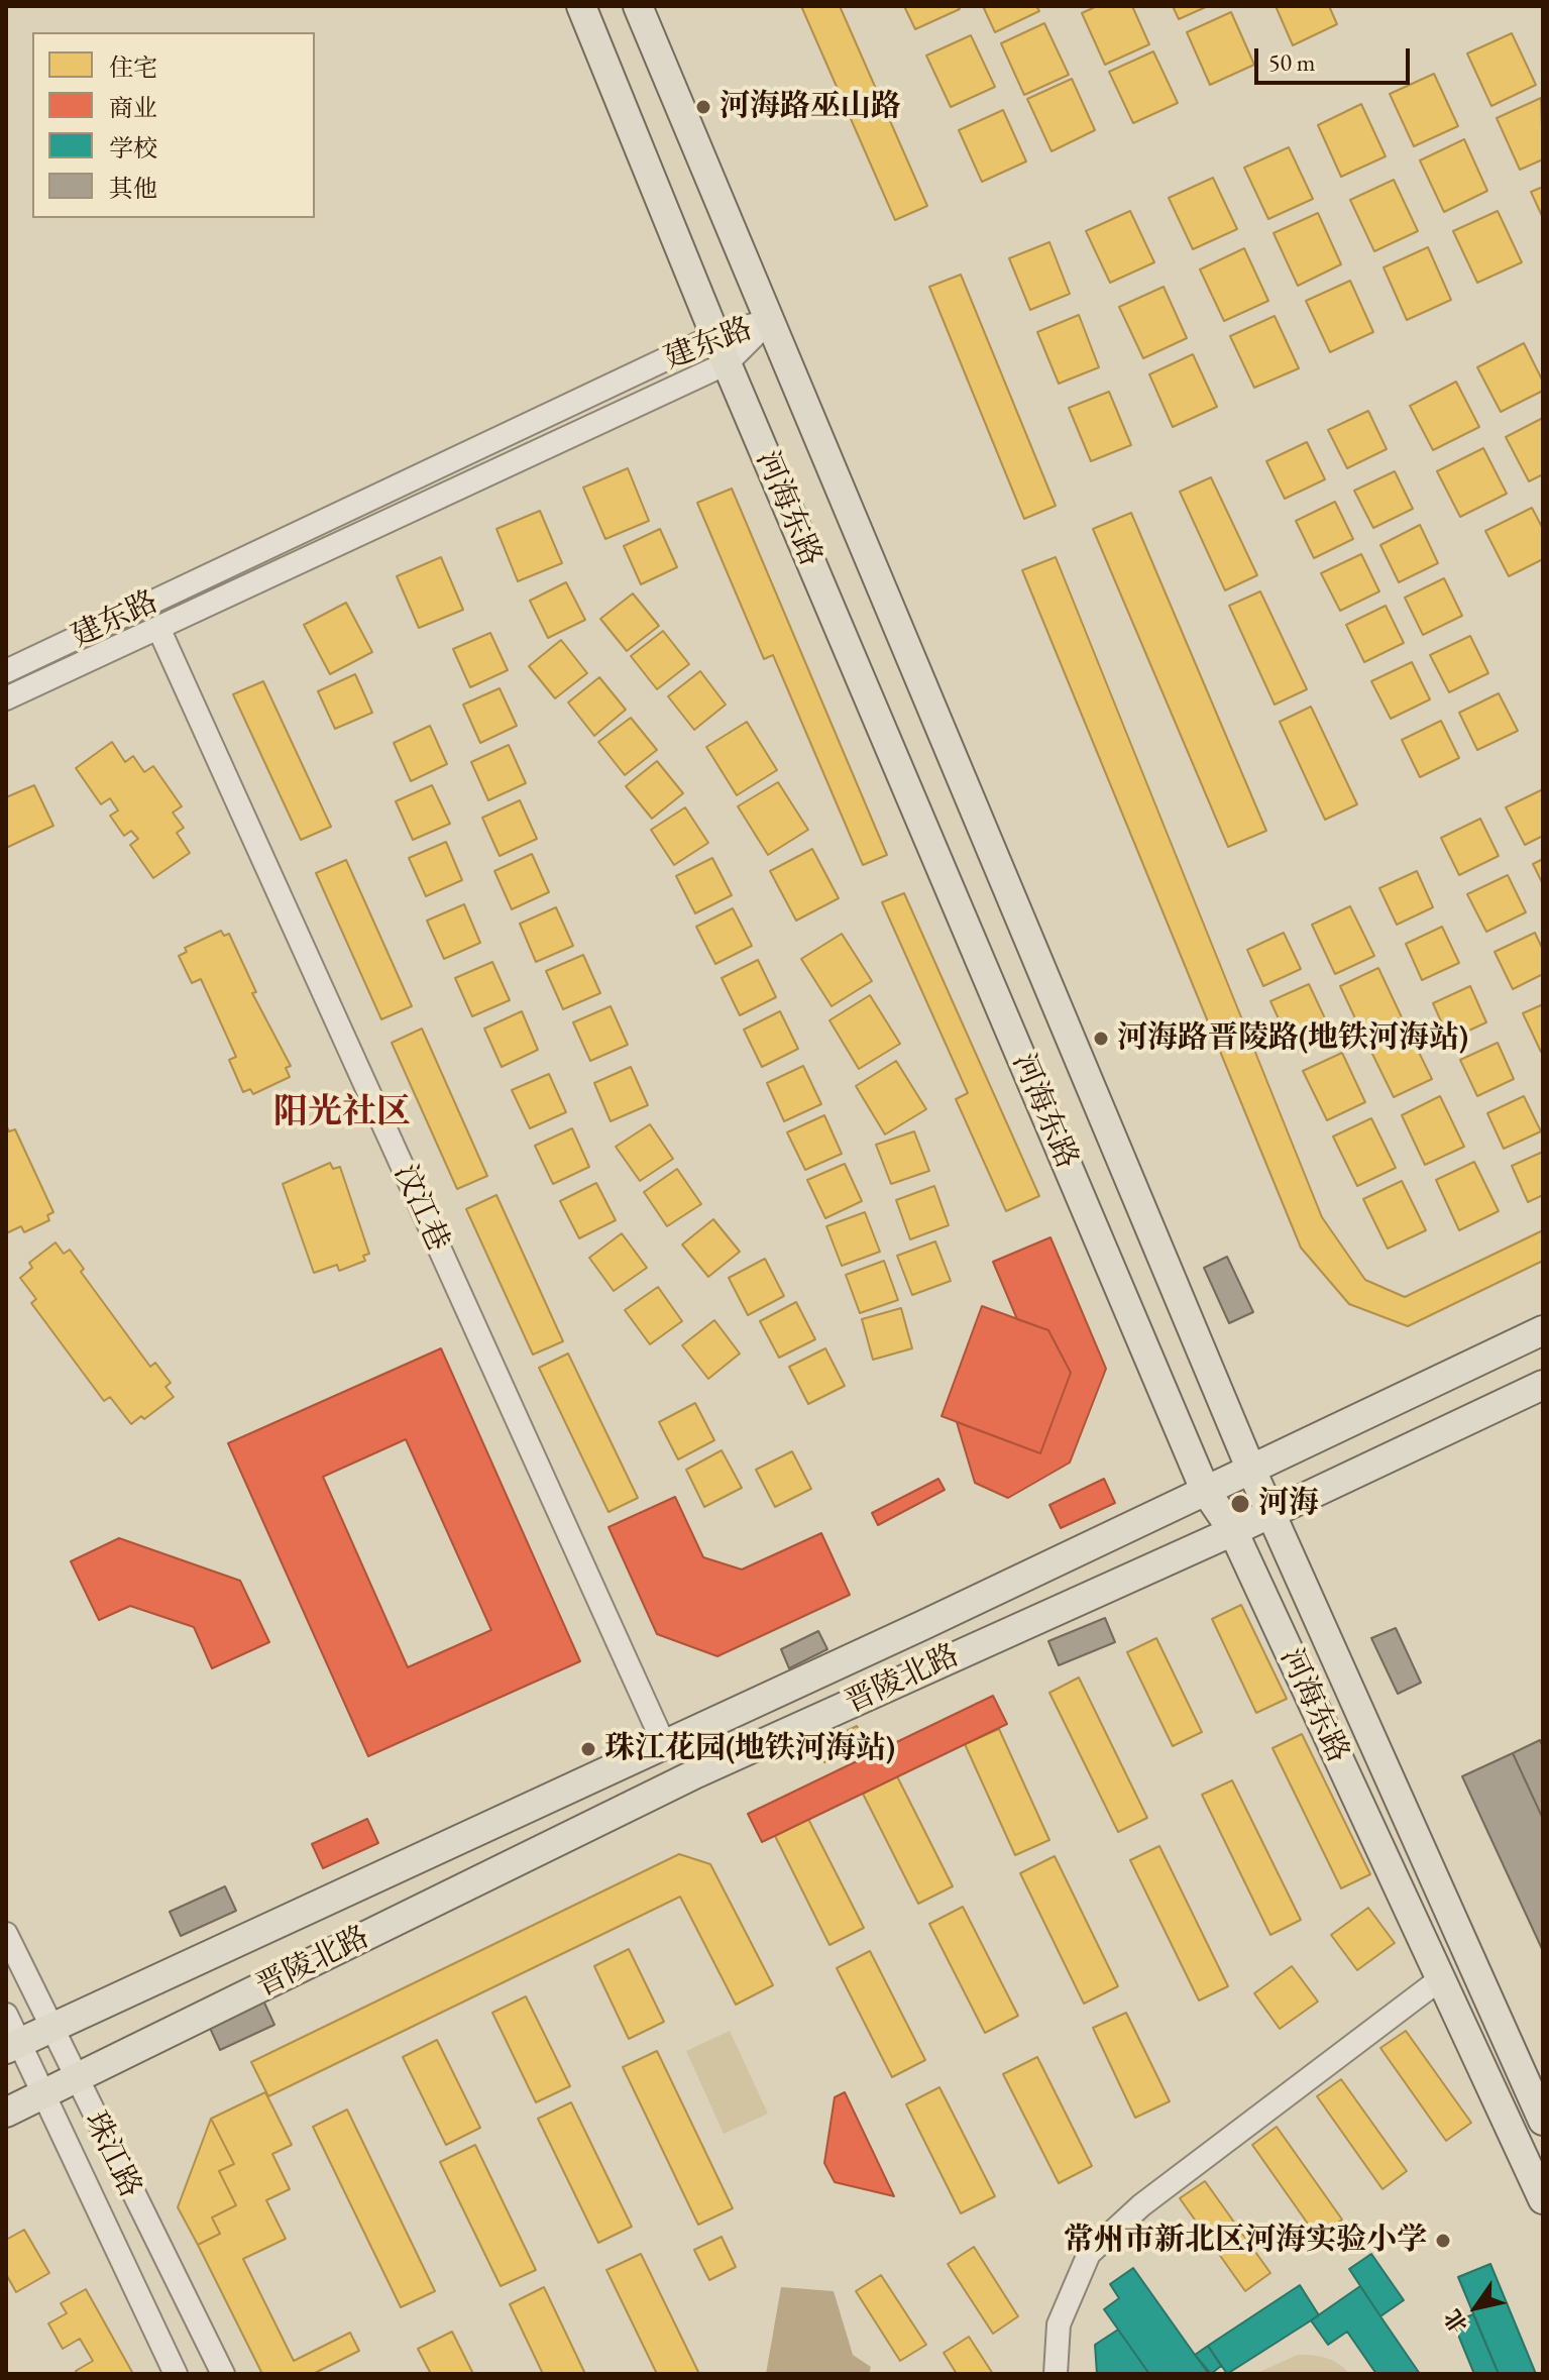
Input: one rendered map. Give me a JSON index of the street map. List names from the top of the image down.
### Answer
{
  "streets": {
    "main road": ["河海东路", "晋陵北路"],
    "street": ["建东路", "汶江巷", "珠江路"]
  },
  "crossings": [
    ["建东路", "河海东路"],
    ["建东路", "汶江巷"],
    ["河海东路", "晋陵北路"],
    ["汶江巷", "晋陵北路"],
    ["晋陵北路", "珠江路"]
  ],
  "districts": ["阳光社区"],
  "places": [
    "河海路巫山路",
    "河海路晋陵路(地铁河海站)",
    "河海",
    "珠江花园(地铁河海站)",
    "常州市新北区河海实验小学"
  ],
  "legend": [
    "住宅",
    "商业",
    "学校",
    "其他"
  ],
  "scale_bar": "50 m",
  "north": "bottom left"
}
